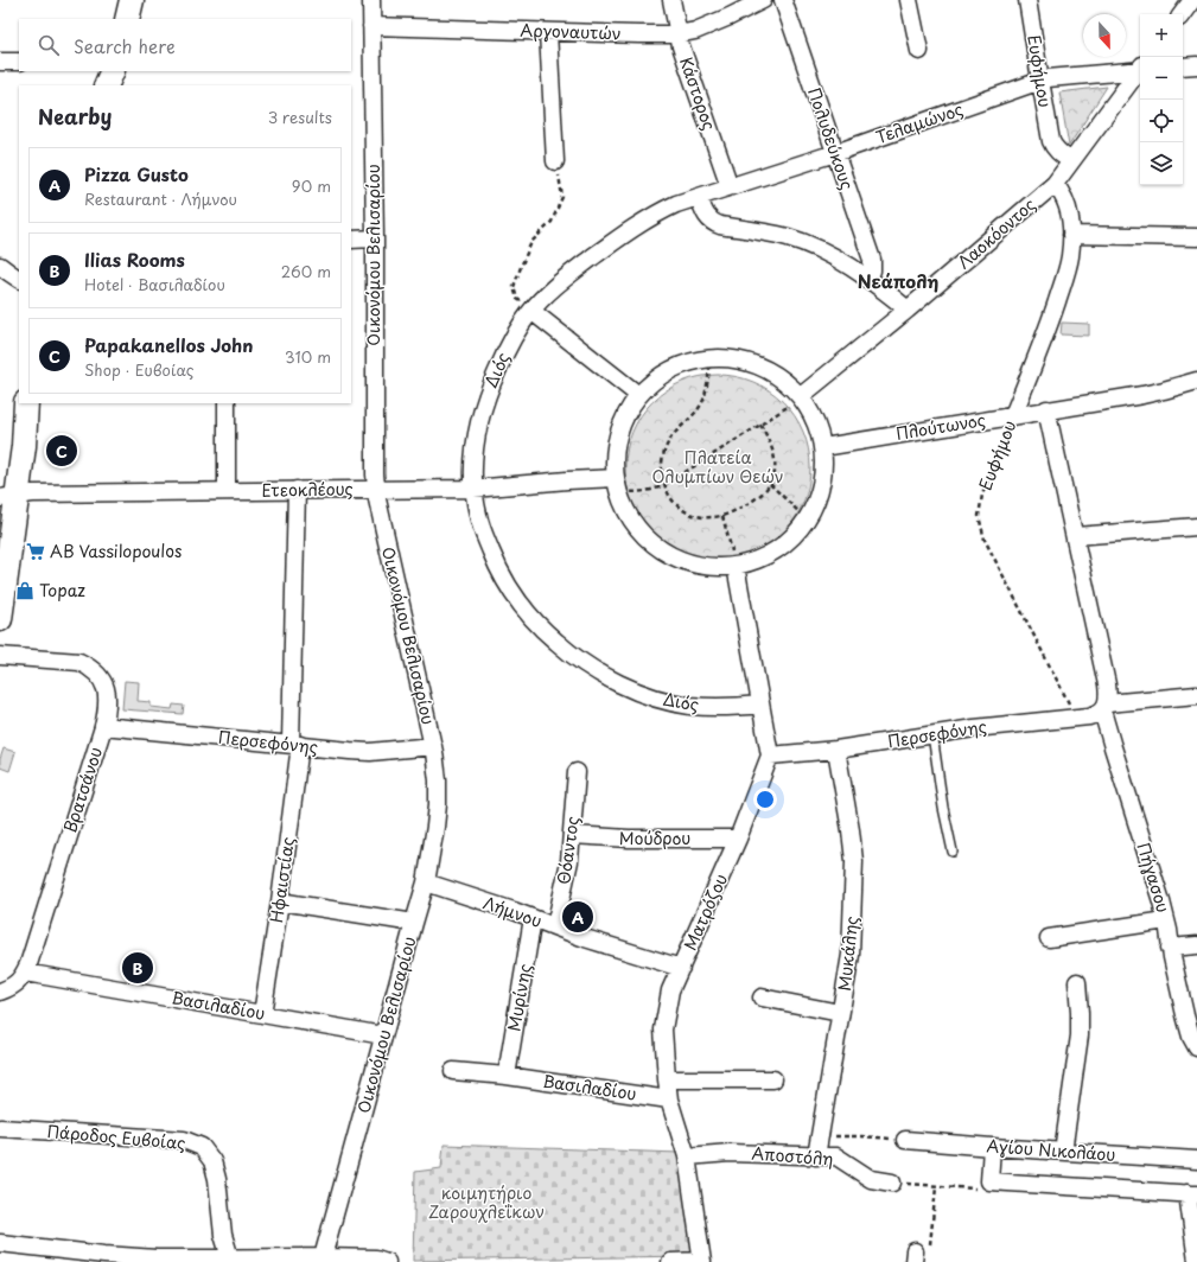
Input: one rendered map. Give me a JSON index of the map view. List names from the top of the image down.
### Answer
{
  "streets": {
    "street": [
      "Αργοναυτών",
      "Ευφήμου",
      "Κάστορος",
      "Τελαμώνος",
      "Πολυδεύκους",
      "Λαοκόοντος",
      "Οικονόμου Βελισαρίου",
      "Διός",
      "Πλούτωνος",
      "Ετεοκλέους",
      "Περσεφόνης",
      "Βρατσάνου",
      "Μούδρου",
      "Θόαντος",
      "Πήγασου",
      "Ηφαιστίας",
      "Λήμνου",
      "Ματρόζου",
      "Μυκάλης",
      "Μυρίνης",
      "Βασιλαδίου",
      "Πάροδος Ευβοίας",
      "Αγίου Νικολάου",
      "Αποστόλη"
    ]
  },
  "crossings": [
    ["Αργοναυτών", "Κάστορος"],
    ["Αργοναυτών", "Οικονόμου Βελισαρίου"],
    ["Ευφήμου", "Τελαμώνος"],
    ["Ευφήμου", "Λαοκόοντος"],
    ["Ευφήμου", "Πλούτωνος"],
    ["Ευφήμου", "Περσεφόνης"],
    ["Κάστορος", "Τελαμώνος"],
    ["Τελαμώνος", "Πολυδεύκους"],
    ["Τελαμώνος", "Διός"],
    ["Οικονόμου Βελισαρίου", "Ετεοκλέους"],
    ["Οικονόμου Βελισαρίου", "Περσεφόνης"],
    ["Οικονόμου Βελισαρίου", "Λήμνου"],
    ["Οικονόμου Βελισαρίου", "Βασιλαδίου"],
    ["Διός", "Ετεοκλέους"],
    ["Πλούτωνος", "Πήγασου"],
    ["Ετεοκλέους", "Ηφαιστίας"],
    ["Περσεφόνης", "Βρατσάνου"],
    ["Περσεφόνης", "Πήγασου"],
    ["Περσεφόνης", "Ηφαιστίας"],
    ["Περσεφόνης", "Ματρόζου"],
    ["Περσεφόνης", "Μυκάλης"],
    ["Βρατσάνου", "Βασιλαδίου"],
    ["Μούδρου", "Θόαντος"],
    ["Μούδρου", "Ματρόζου"],
    ["Θόαντος", "Λήμνου"],
    ["Ηφαιστίας", "Βασιλαδίου"],
    ["Λήμνου", "Ματρόζου"],
    ["Λήμνου", "Μυρίνης"],
    ["Ματρόζου", "Βασιλαδίου"],
    ["Ματρόζου", "Αποστόλη"],
    ["Μυκάλης", "Αποστόλη"],
    ["Μυρίνης", "Βασιλαδίου"]
  ],
  "districts": ["Νεάπολη"],
  "parks": ["Πλατεία Ολυμπίων Θεών", "κοιμητήριο Ζαρουχλεΐκων"],
  "places": {
    "supermarket": ["AB Vassilopoulos"],
    "shop": ["Topaz"]
  },
  "north": "bottom",
  "page": {
    "map_buttons": ["+", "−"],
    "search": "Search here",
    "heading": ["Nearby", "3 results"],
    "list": [
      {
        "mark": "A",
        "name": "Pizza Gusto",
        "note": "Restaurant · Λήμνου",
        "value": "90 m"
      },
      {
        "mark": "B",
        "name": "Ilias Rooms",
        "note": "Hotel · Βασιλαδίου",
        "value": "260 m"
      },
      {
        "mark": "C",
        "name": "Papakanellos John",
        "note": "Shop · Ευβοίας",
        "value": "310 m"
      }
    ],
    "pins": ["C", "A", "B"]
  }
}
